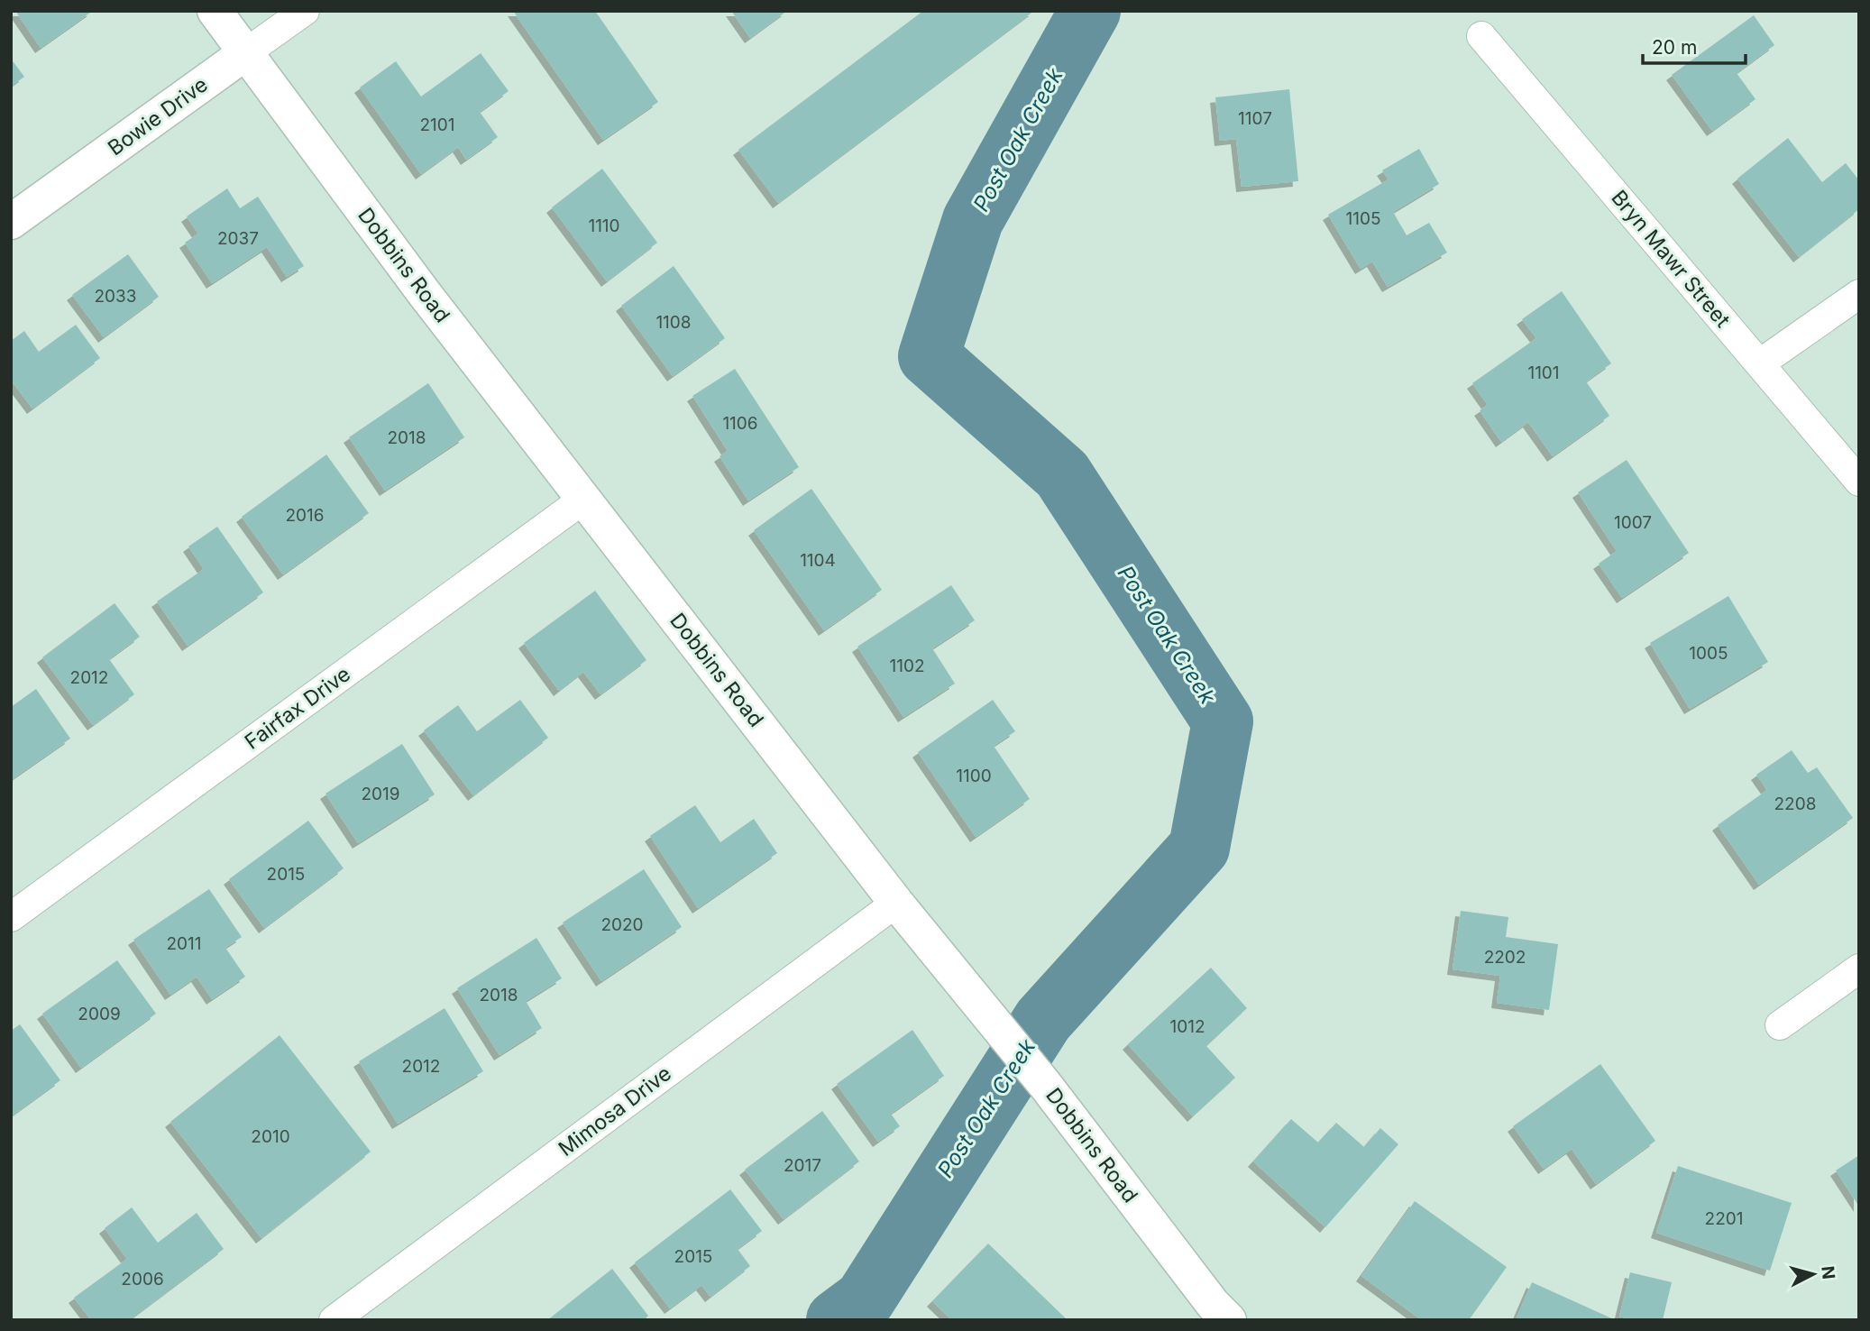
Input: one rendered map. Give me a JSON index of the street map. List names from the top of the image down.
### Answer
{
  "streets": {
    "street": [
      "Bowie Drive",
      "Bryn Mawr Street",
      "Dobbins Road",
      "Fairfax Drive",
      "Mimosa Drive"
    ]
  },
  "crossings": [
    ["Bowie Drive", "Dobbins Road"],
    ["Dobbins Road", "Fairfax Drive"],
    ["Dobbins Road", "Mimosa Drive"]
  ],
  "water": ["Post Oak Creek"],
  "house_numbers": [
    "1107",
    "2101",
    "1105",
    "1110",
    "2037",
    "2033",
    "1108",
    "1101",
    "1106",
    "2018",
    "2016",
    "1007",
    "1104",
    "1005",
    "1102",
    "2012",
    "1100",
    "2019",
    "2208",
    "2015",
    "2020",
    "2011",
    "2202",
    "2018",
    "2009",
    "1012",
    "2012",
    "2010",
    "2017",
    "2201",
    "2015",
    "2006"
  ],
  "scale_bar": "20 m",
  "north": "right"
}
